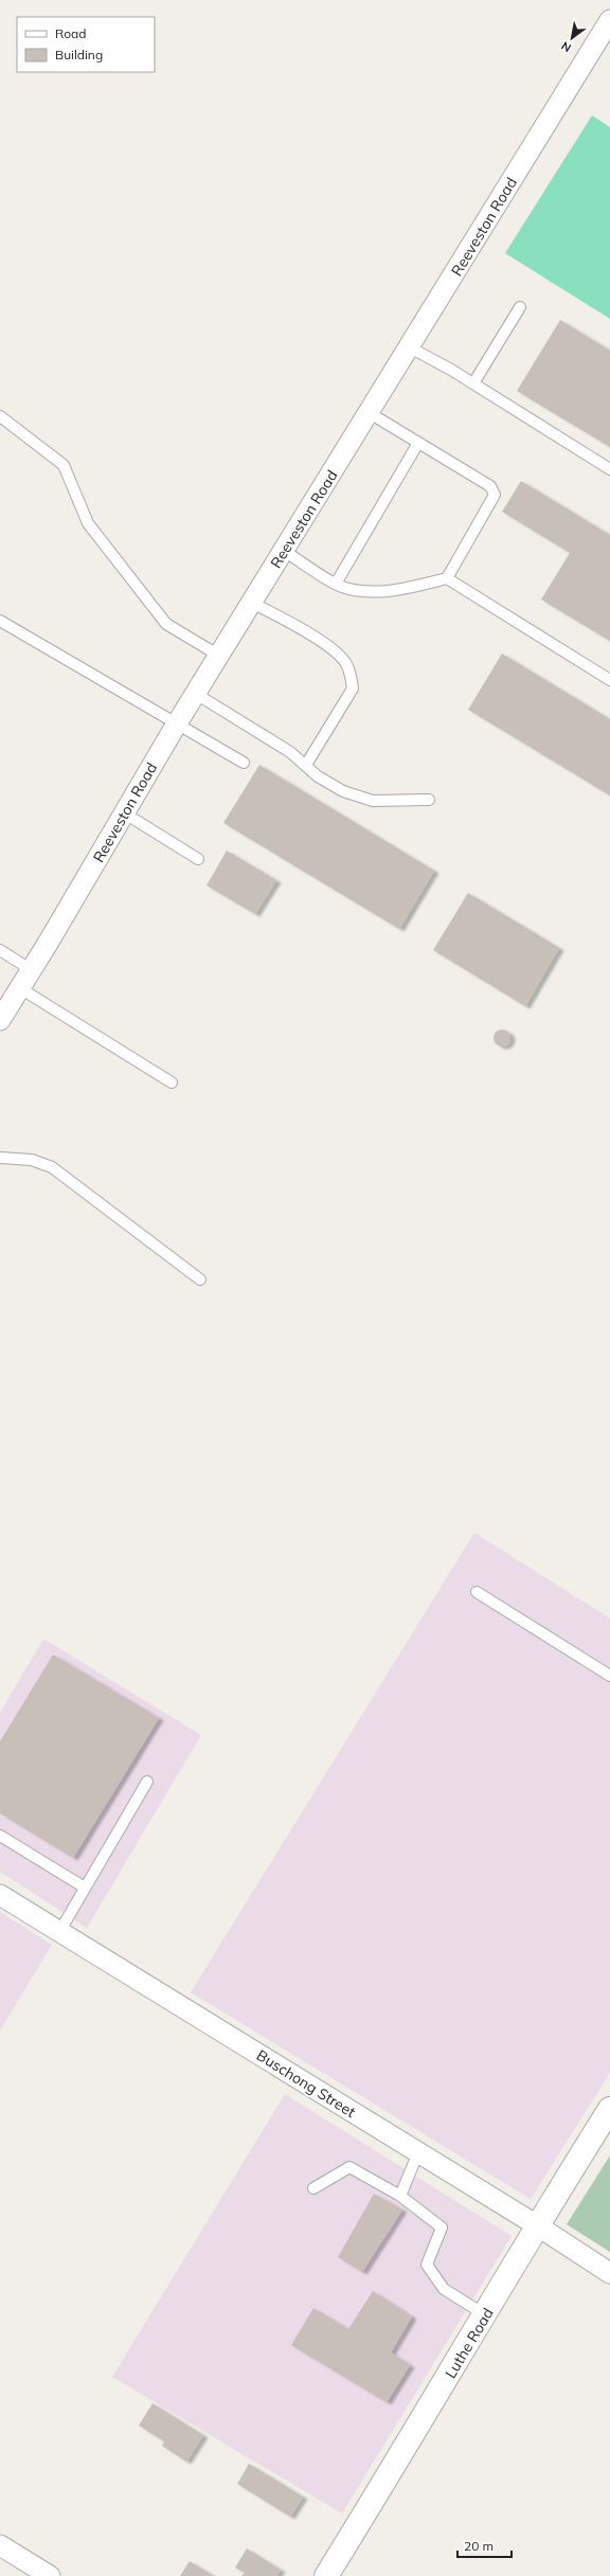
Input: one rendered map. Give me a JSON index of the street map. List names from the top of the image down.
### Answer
{
  "streets": {
    "street": ["Reeveston Road", "Buschong Street", "Luthe Road"]
  },
  "crossings": [
    ["Buschong Street", "Luthe Road"]
  ],
  "legend": ["Road", "Building"],
  "scale_bar": "20 m",
  "north": "bottom left"
}
